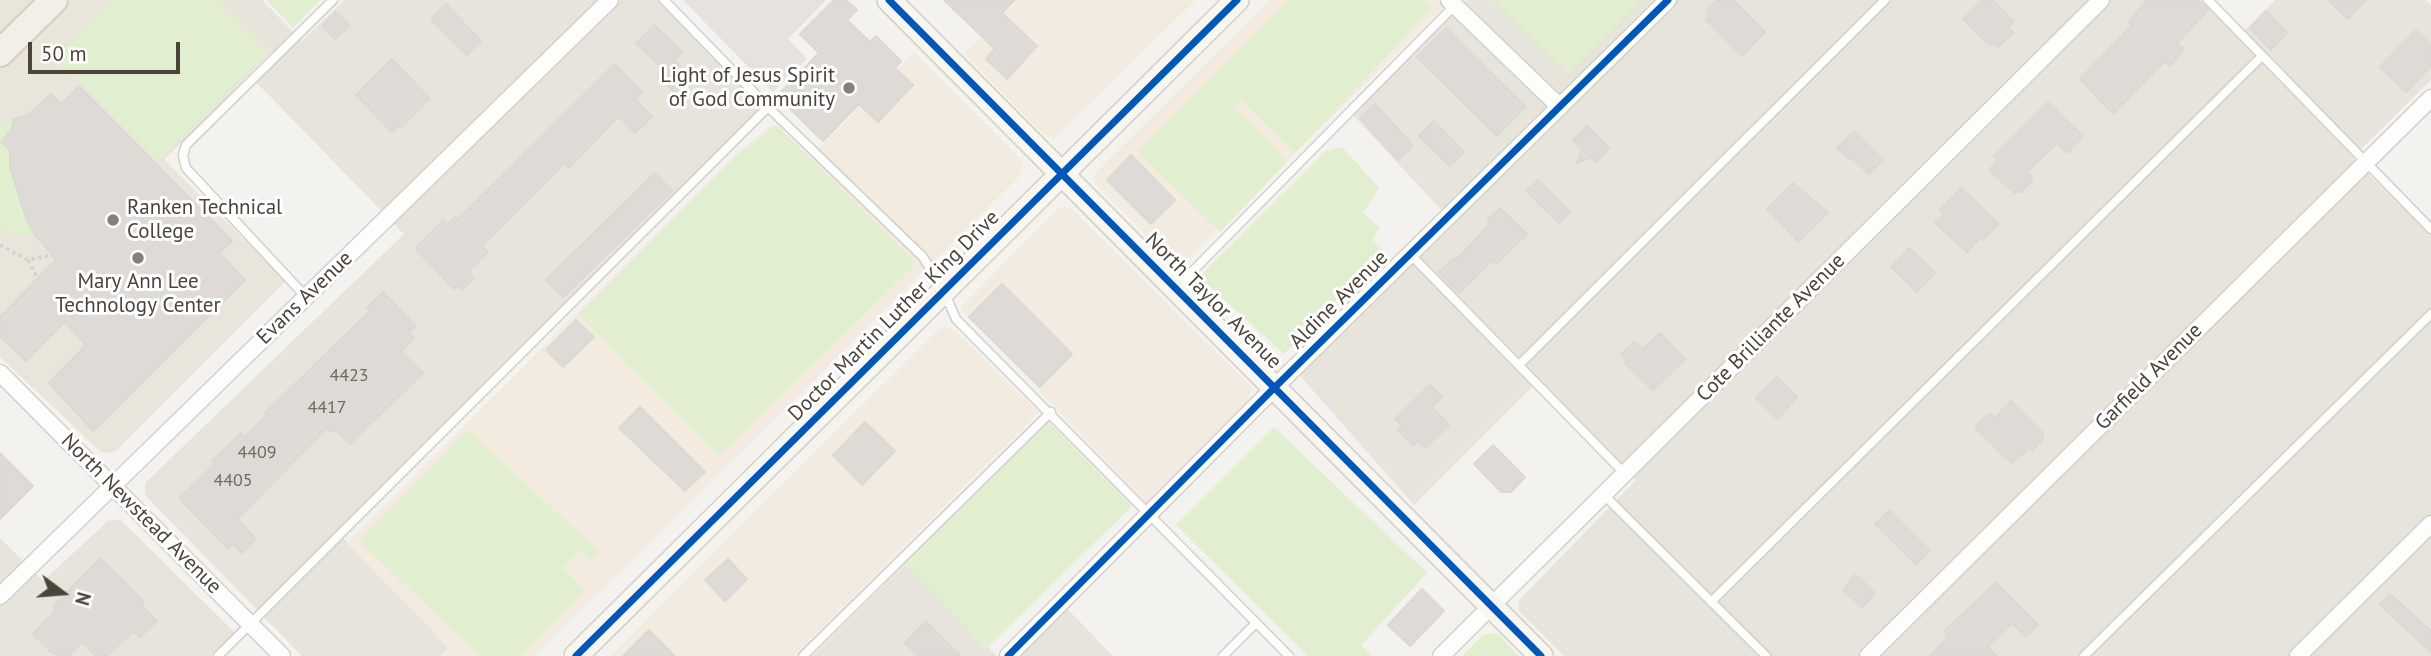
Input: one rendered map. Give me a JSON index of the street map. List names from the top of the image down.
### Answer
{
  "streets": {
    "street": [
      "Evans Avenue",
      "Aldine Avenue",
      "North Taylor Avenue",
      "Doctor Martin Luther King Drive",
      "Cote Brilliante Avenue",
      "Garfield Avenue",
      "North Newstead Avenue"
    ]
  },
  "crossings": [
    ["Evans Avenue", "North Newstead Avenue"],
    ["Aldine Avenue", "North Taylor Avenue"],
    ["North Taylor Avenue", "Doctor Martin Luther King Drive"],
    ["North Taylor Avenue", "Cote Brilliante Avenue"]
  ],
  "places": ["Light of Jesus Spirit of God Community", "Ranken Technical College", "Mary Ann Lee Technology Center"],
  "house_numbers": [
    "4423",
    "4417",
    "4409",
    "4405"
  ],
  "scale_bar": "50 m",
  "north": "right"
}
